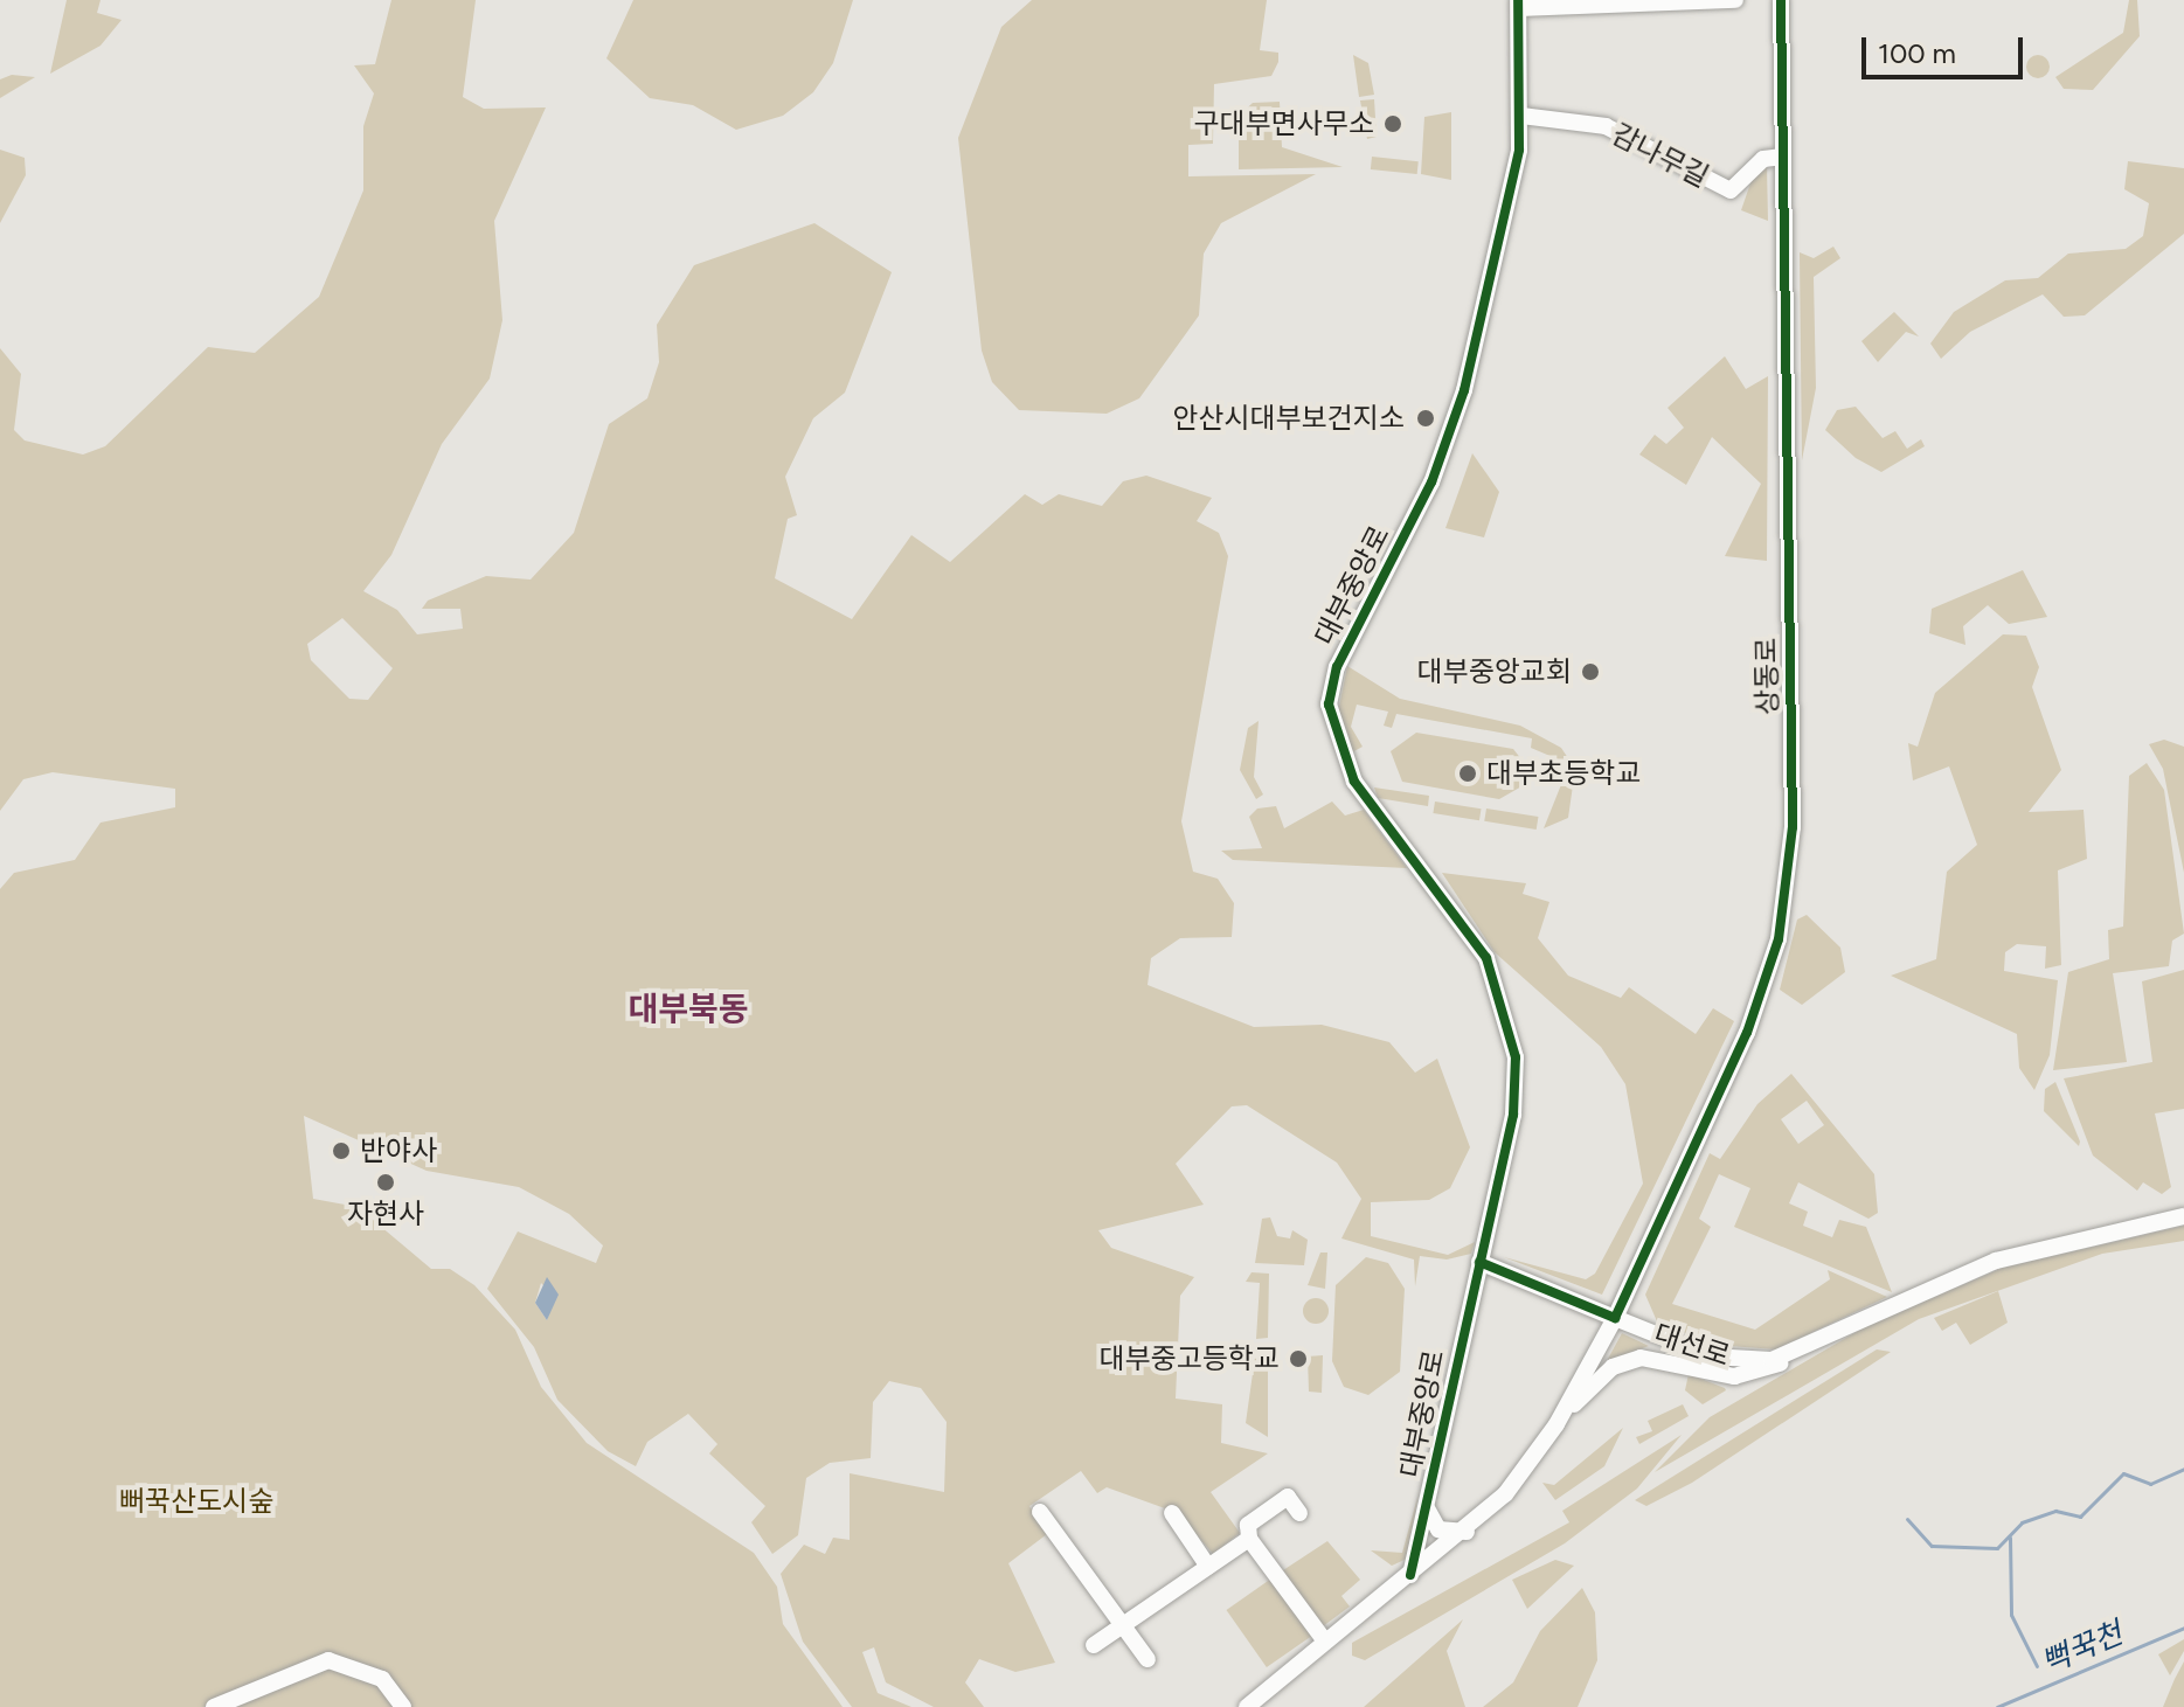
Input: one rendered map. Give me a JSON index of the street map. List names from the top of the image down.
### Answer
{
  "streets": {
    "street": [
      "감나무길",
      "대부중앙로",
      "상동로",
      "대선로"
    ]
  },
  "crossings": [
    ["감나무길", "대부중앙로"],
    ["감나무길", "상동로"],
    ["상동로", "대선로"]
  ],
  "districts": ["대부북동"],
  "water": ["뻑꾹천"],
  "parks": ["뻐꾹산도시숲"],
  "places": [
    "구대부면사무소",
    "안산시대부보건지소",
    "대부중앙교회",
    "대부초등학교",
    "반야사",
    "자현사",
    "대부중고등학교"
  ],
  "scale_bar": "100 m"
}
